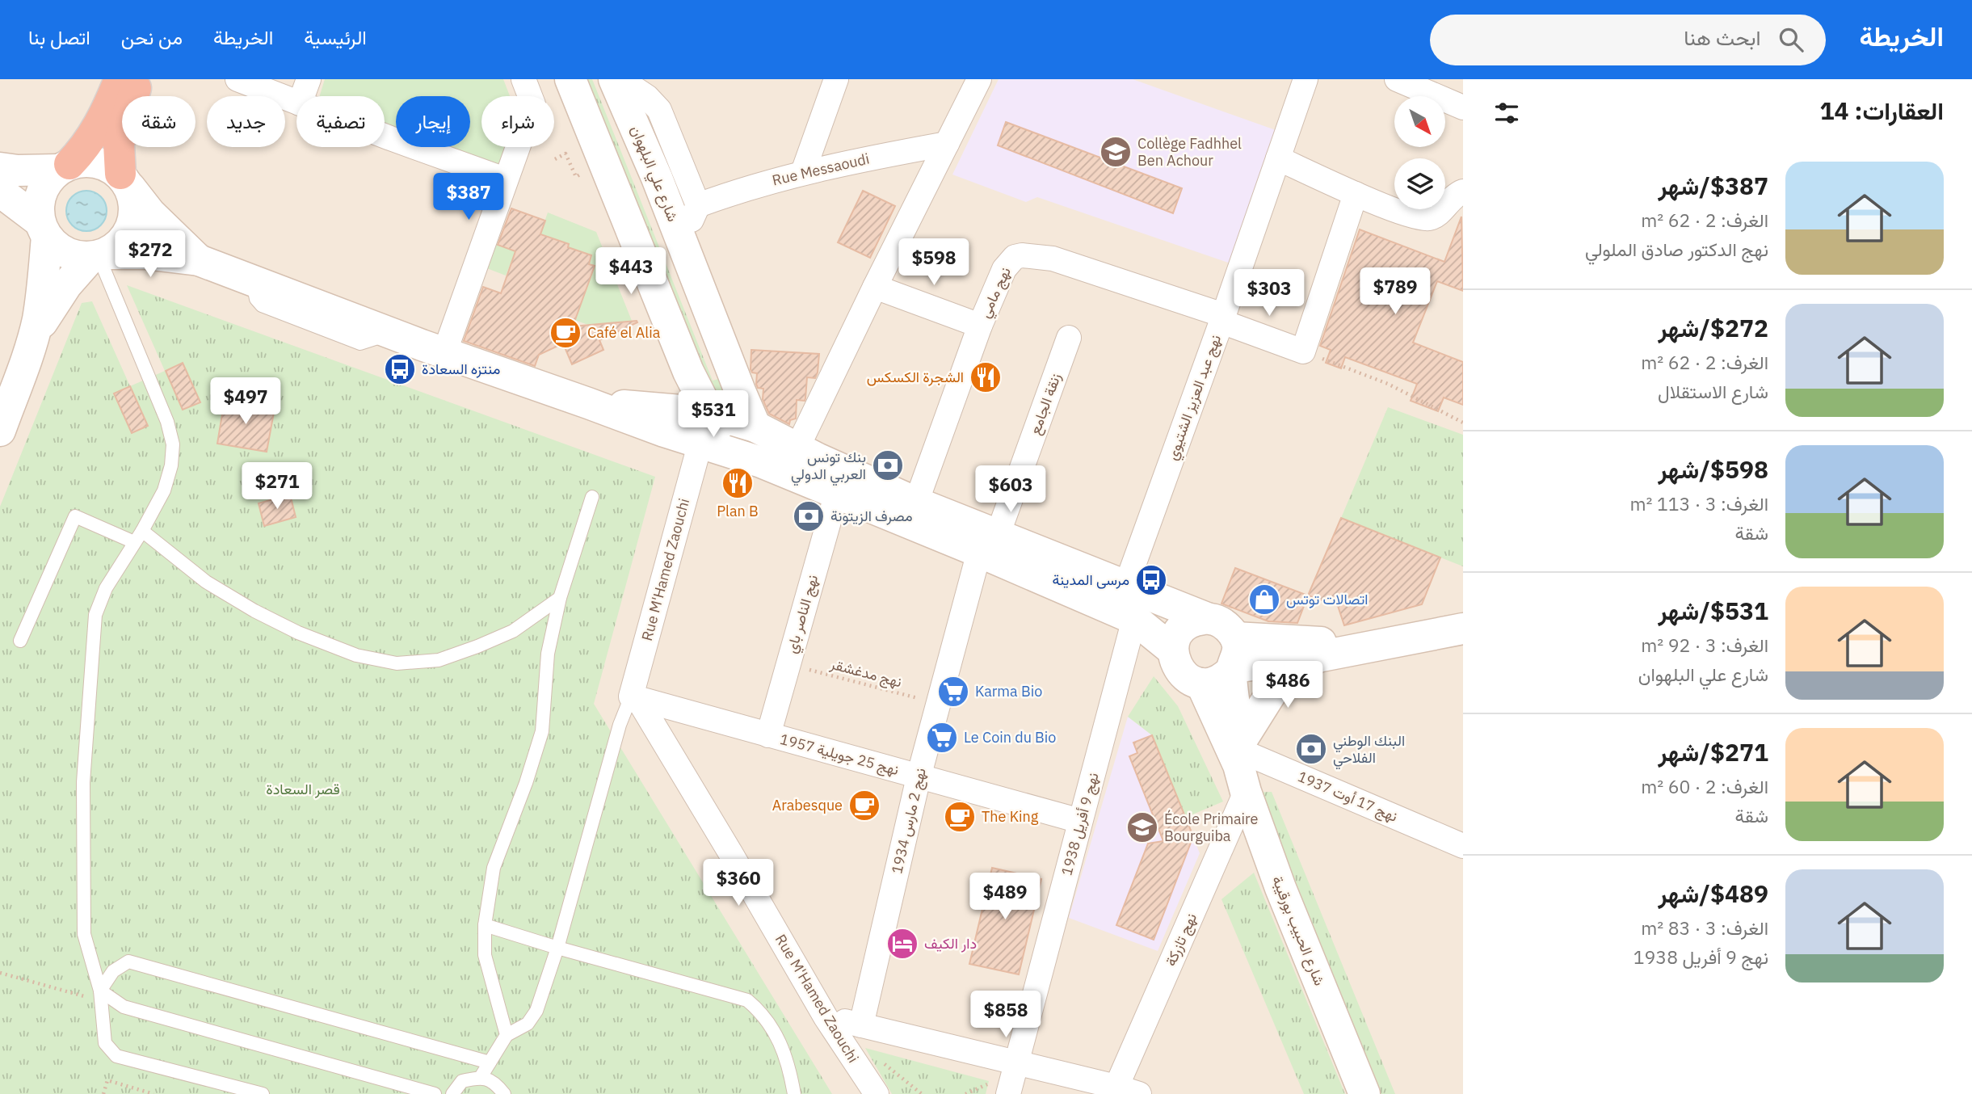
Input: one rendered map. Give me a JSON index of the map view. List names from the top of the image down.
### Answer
{
  "streets": {
    "main road": ["شارع علي البلهوان", "شارع الحبيب بورقيبة"],
    "street": [
      "Rue Messaoudi",
      "نهج مامي",
      "نهج عبد العزيز الشتيوي",
      "زنقة الجامع",
      "Rue M'Hamed Zaouchi",
      "نهج الناصر باي",
      "نهج 25 جويلية 1957",
      "نهج 17 أوت 1937",
      "نهج 2 مارس 1934",
      "نهج 9 أفريل 1938",
      "نهج تازركة"
    ],
    "path": ["نهج مدغشقر"]
  },
  "crossings": [
    ["نهج مامي", "نهج عبد العزيز الشتيوي"],
    ["زنقة الجامع", "نهج 2 مارس 1934"],
    ["Rue M'Hamed Zaouchi", "نهج 25 جويلية 1957"],
    ["نهج الناصر باي", "نهج مدغشقر"],
    ["نهج الناصر باي", "نهج 25 جويلية 1957"],
    ["نهج مدغشقر", "نهج 2 مارس 1934"],
    ["نهج 25 جويلية 1957", "نهج 2 مارس 1934"],
    ["نهج 25 جويلية 1957", "نهج 9 أفريل 1938"],
    ["نهج 17 أوت 1937", "شارع الحبيب بورقيبة"],
    ["نهج 17 أوت 1937", "نهج تازركة"],
    ["شارع الحبيب بورقيبة", "نهج تازركة"]
  ],
  "parks": ["قصر السعادة"],
  "places": {
    "school or university": ["Collège Fadhhel Ben Achour", "École Primaire Bourguiba"],
    "cafe": ["Café el Alia", "Arabesque", "The King"],
    "bus stop": ["منتزه السعادة", "مرسى المدينة"],
    "restaurant": ["الشجرة الكسكس", "Plan B"],
    "bank": ["بنك تونس العربي الدولي", "مصرف الزيتونة", "البنك الوطني الفلاحي"],
    "shop": ["اتصالات توتس"],
    "supermarket": ["Karma Bio", "Le Coin du Bio"],
    "hotel": ["دار الكيف"]
  },
  "north": "bottom right",
  "page": {
    "header": "الخريطة",
    "search": "ابحث هنا",
    "nav": [
      "الرئيسية",
      "الخريطة",
      "من نحن",
      "اتصل بنا"
    ],
    "heading": "العقارات: 14",
    "chip": [
      "شراء",
      "إيجار",
      "تصفية",
      "جديد",
      "شقة"
    ],
    "list": [
      {
        "name": "$387/شهر",
        "note": "الغرف: 2 · 62 m² · نهج الدكتور صادق الملولي"
      },
      {
        "name": "$272/شهر",
        "note": "الغرف: 2 · 62 m² · شارع الاستقلال"
      },
      {
        "name": "$598/شهر",
        "note": "الغرف: 3 · 113 m² · شقة"
      },
      {
        "name": "$531/شهر",
        "note": "الغرف: 3 · 92 m² · شارع علي البلهوان"
      },
      {
        "name": "$271/شهر",
        "note": "الغرف: 2 · 60 m² · شقة"
      },
      {
        "name": "$489/شهر",
        "note": "الغرف: 3 · 83 m² · نهج 9 أفريل 1938"
      }
    ],
    "price": [
      "$387",
      "$272",
      "$598",
      "$443",
      "$789",
      "$303",
      "$497",
      "$531",
      "$271",
      "$603",
      "$486",
      "$360",
      "$489",
      "$858"
    ]
  }
}
